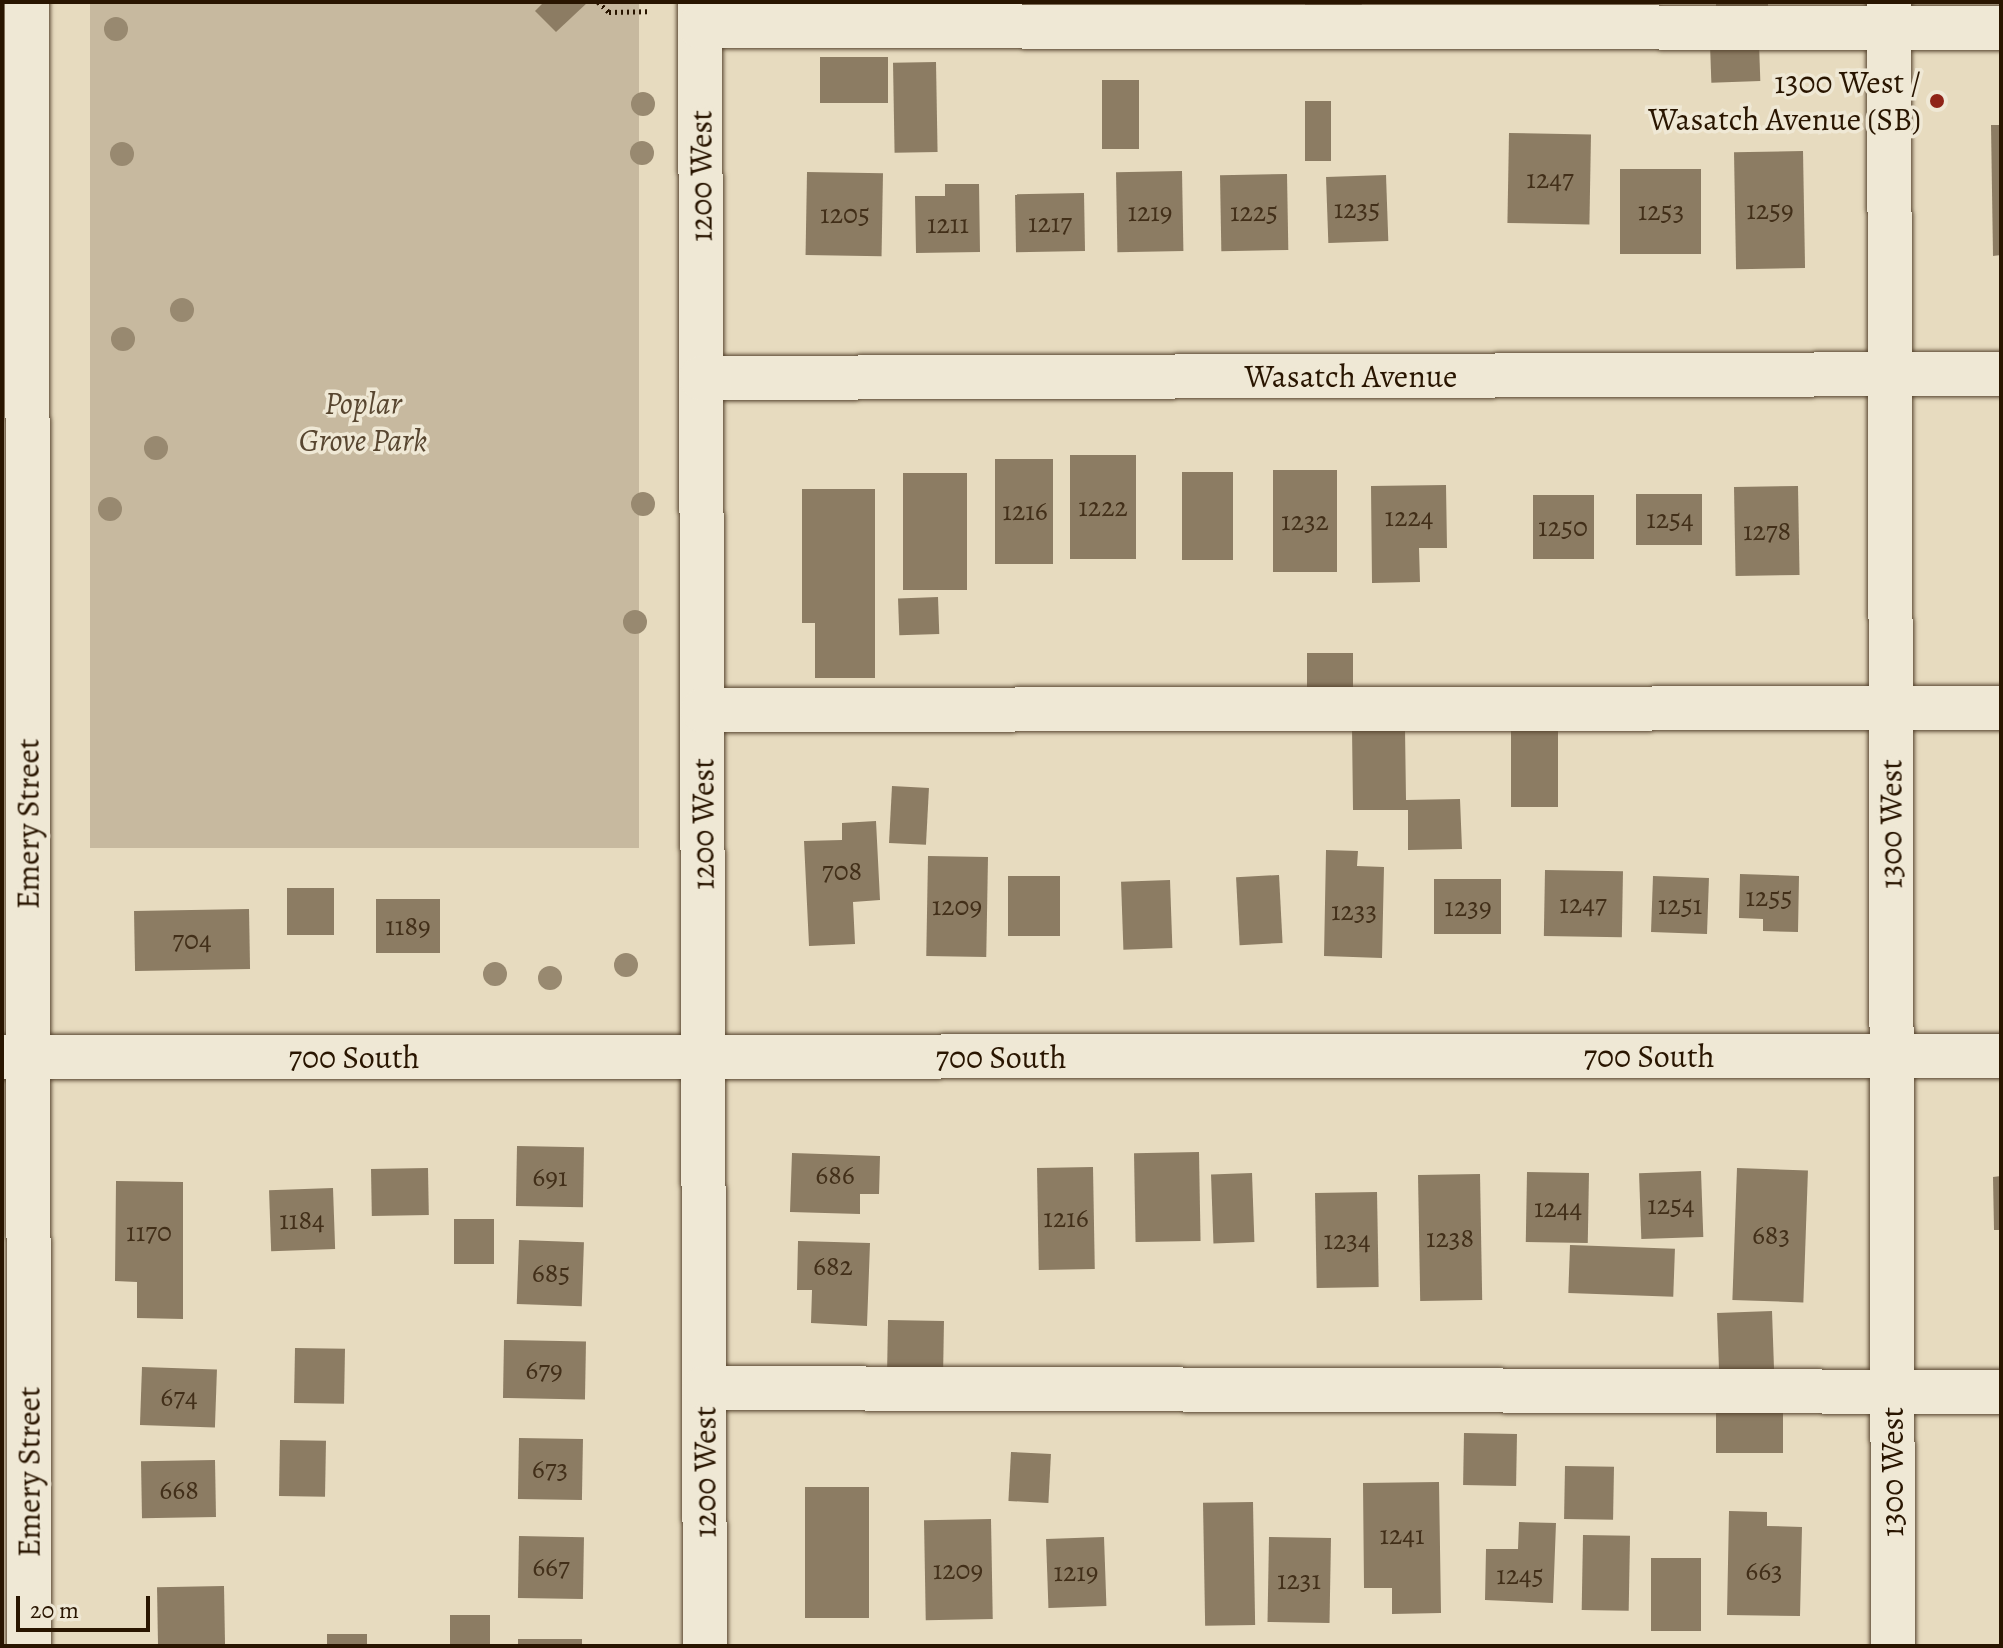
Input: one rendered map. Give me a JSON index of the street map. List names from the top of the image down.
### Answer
{
  "streets": {
    "street": [
      "1200 West",
      "Wasatch Avenue",
      "Emery Street",
      "1300 West",
      "700 South"
    ]
  },
  "crossings": [
    ["1200 West", "Wasatch Avenue"],
    ["1200 West", "700 South"],
    ["Wasatch Avenue", "1300 West"],
    ["Emery Street", "700 South"],
    ["1300 West", "700 South"]
  ],
  "parks": ["Poplar Grove Park"],
  "places": ["1300 West / Wasatch Avenue (SB)"],
  "house_numbers": [
    "1247",
    "1235",
    "1259",
    "1253",
    "1219",
    "1225",
    "1205",
    "1217",
    "1211",
    "1222",
    "1216",
    "1224",
    "1254",
    "1232",
    "1250",
    "1278",
    "708",
    "1255",
    "1247",
    "1251",
    "1209",
    "1239",
    "1233",
    "1189",
    "704",
    "686",
    "691",
    "1254",
    "1244",
    "1216",
    "1184",
    "1170",
    "683",
    "1238",
    "1234",
    "682",
    "685",
    "679",
    "674",
    "673",
    "668",
    "1241",
    "667",
    "1209",
    "663",
    "1219",
    "1245",
    "1231"
  ],
  "scale_bar": "20 m"
}
